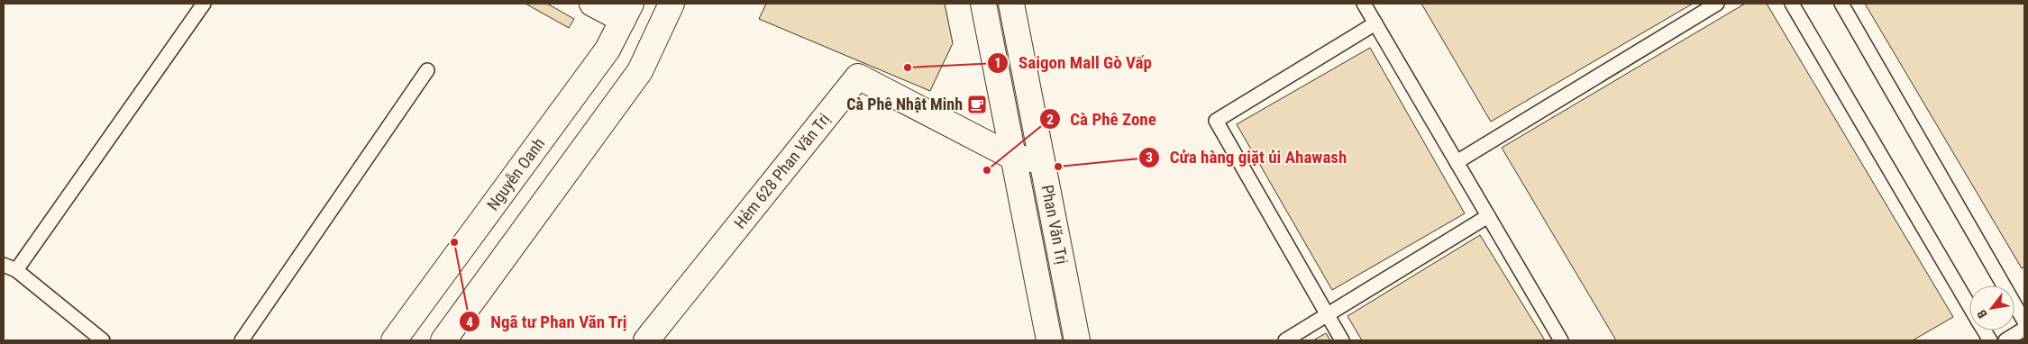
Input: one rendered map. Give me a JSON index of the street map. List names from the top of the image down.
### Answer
{
  "streets": {
    "main road": ["Hẻm 628 Phan Văn Trị", "Nguyễn Oanh", "Phan Văn Trị"]
  },
  "crossings": [
    ["Hẻm 628 Phan Văn Trị", "Phan Văn Trị"]
  ],
  "places": {
    "other": [
      "Saigon Mall Gò Vấp",
      "Cửa hàng giặt ủi Ahawash",
      "Cà Phê Zone",
      "Ngã tư Phan Văn Trị"
    ],
    "cafe": ["Cà Phê Nhật Minh"]
  },
  "north": "bottom left"
}
